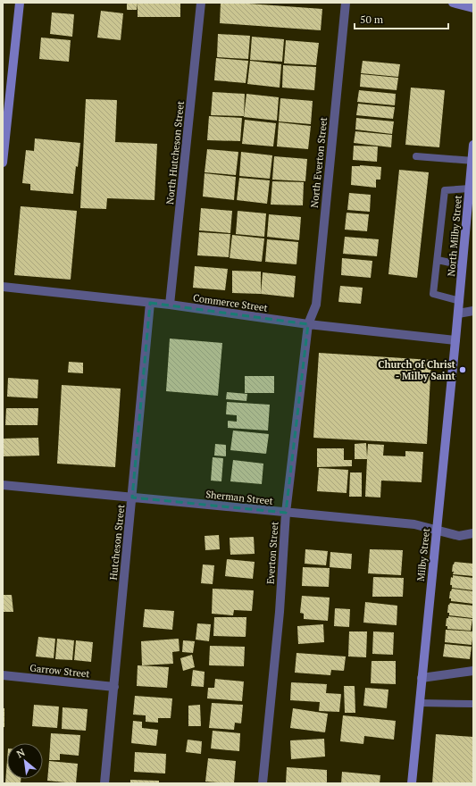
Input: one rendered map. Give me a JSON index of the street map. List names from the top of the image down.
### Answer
{
  "streets": {
    "street": [
      "North Hutcheson Street",
      "North Everton Street",
      "North Milby Street",
      "Commerce Street",
      "Sherman Street",
      "Hutcheson Street",
      "Everton Street",
      "Milby Street",
      "Garrow Street"
    ]
  },
  "crossings": [
    ["North Hutcheson Street", "Commerce Street"],
    ["North Everton Street", "Commerce Street"],
    ["North Everton Street", "Everton Street"],
    ["North Milby Street", "Milby Street"],
    ["Commerce Street", "Hutcheson Street"],
    ["Commerce Street", "Everton Street"],
    ["Commerce Street", "Milby Street"],
    ["Sherman Street", "Hutcheson Street"],
    ["Sherman Street", "Everton Street"],
    ["Sherman Street", "Milby Street"],
    ["Hutcheson Street", "Garrow Street"]
  ],
  "places": ["Church of Christ - Milby Saint"],
  "scale_bar": "50 m",
  "north": "top left"
}
